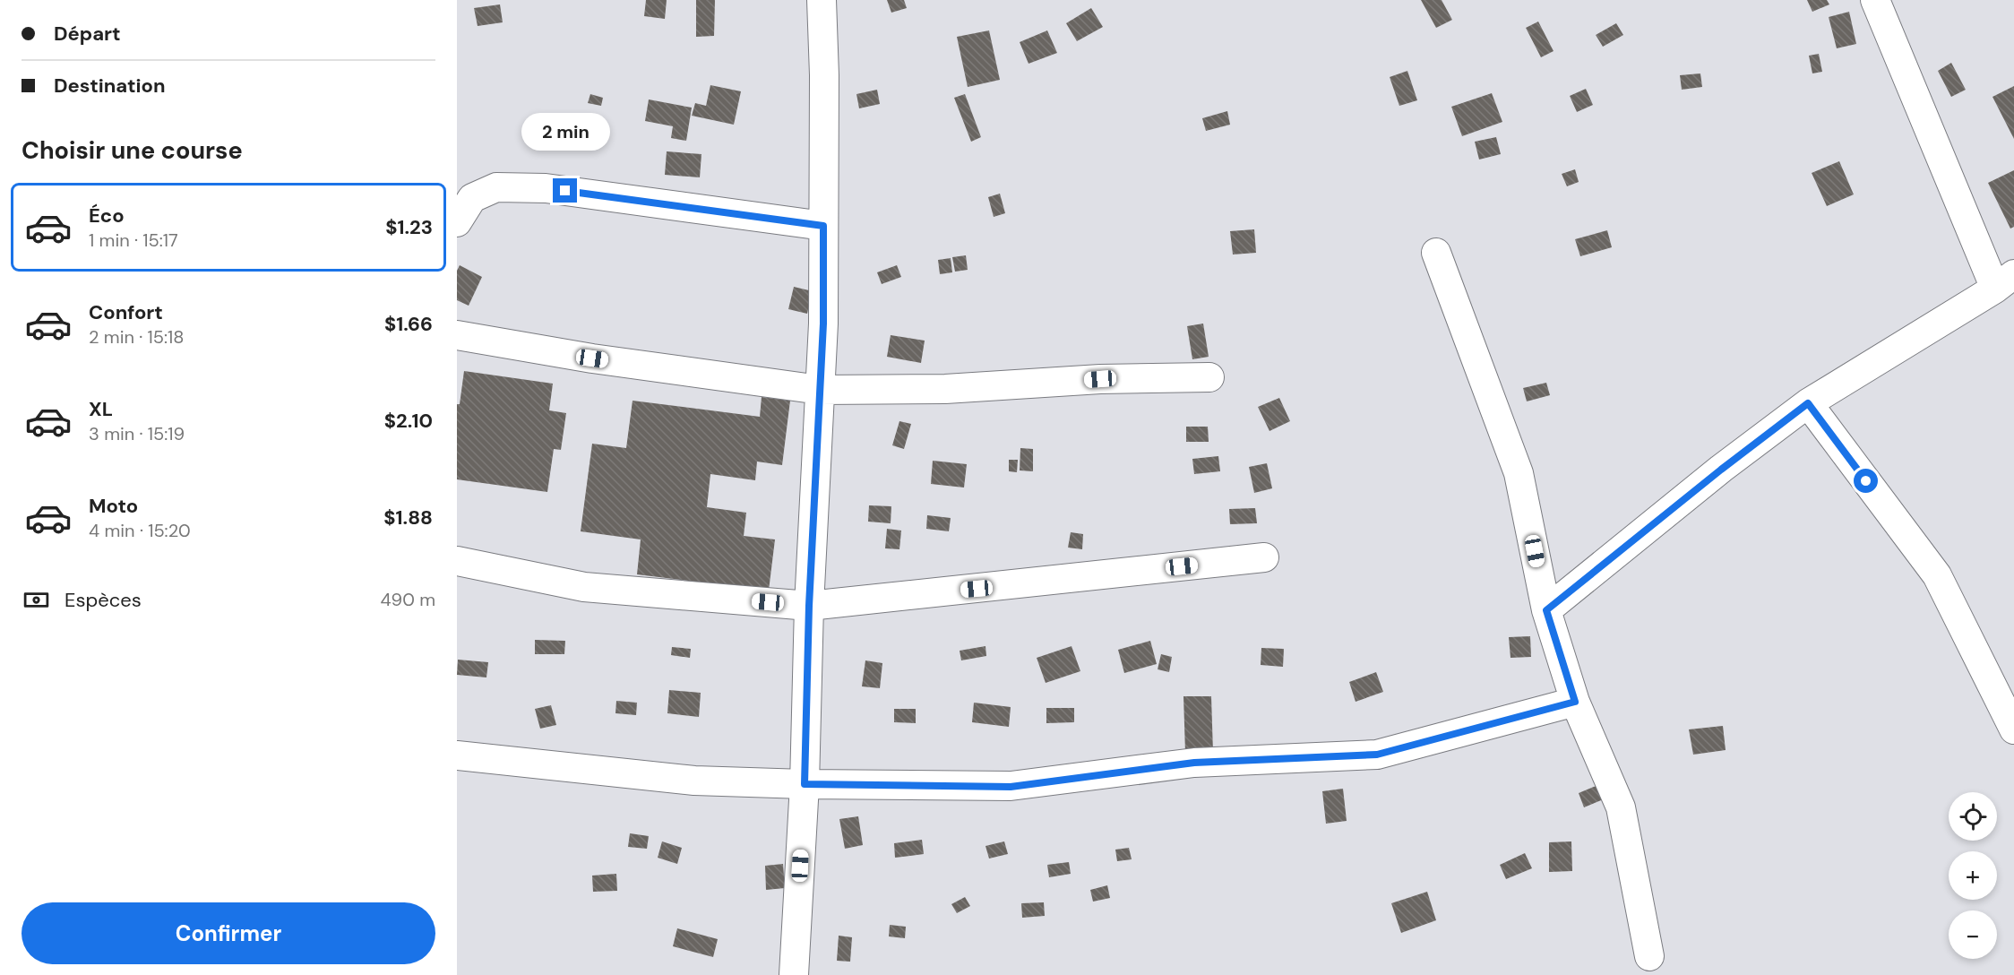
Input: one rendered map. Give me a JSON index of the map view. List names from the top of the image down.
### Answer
{
  "page": {
    "banner": ["Départ", "Destination"],
    "bubble": "2 min",
    "heading": "Choisir une course",
    "list": [
      {
        "name": "Éco",
        "note": "1 min · 15:17",
        "value": "$1.23"
      },
      {
        "name": "Confort",
        "note": "2 min · 15:18",
        "value": "$1.66"
      },
      {
        "name": "XL",
        "note": "3 min · 15:19",
        "value": "$2.10"
      },
      {
        "name": "Moto",
        "note": "4 min · 15:20",
        "value": "$1.88"
      }
    ],
    "pay": ["Espèces", "490 m"],
    "map_buttons": ["+", "−"],
    "buttons": "Confirmer"
  }
}
